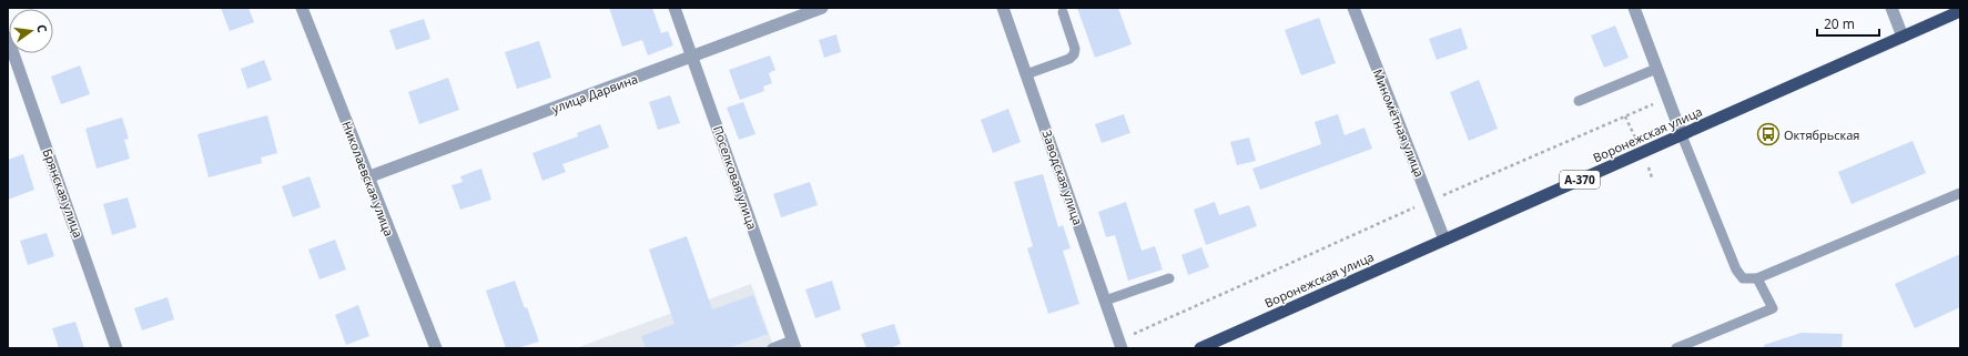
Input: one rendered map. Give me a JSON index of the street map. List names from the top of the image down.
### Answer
{
  "streets": {
    "highway": ["Воронежская улица", "А-370"],
    "street": [
      "улица Дарвина",
      "Миномётная улица",
      "Поселковая улица",
      "Заводская улица",
      "Николаевская улица",
      "Брянская улица"
    ]
  },
  "crossings": [
    ["улица Дарвина", "Поселковая улица"],
    ["улица Дарвина", "Николаевская улица"],
    ["Миномётная улица", "Воронежская улица"]
  ],
  "places": {
    "bus stop": ["Октябрьская"]
  },
  "scale_bar": "20 m",
  "north": "right"
}
